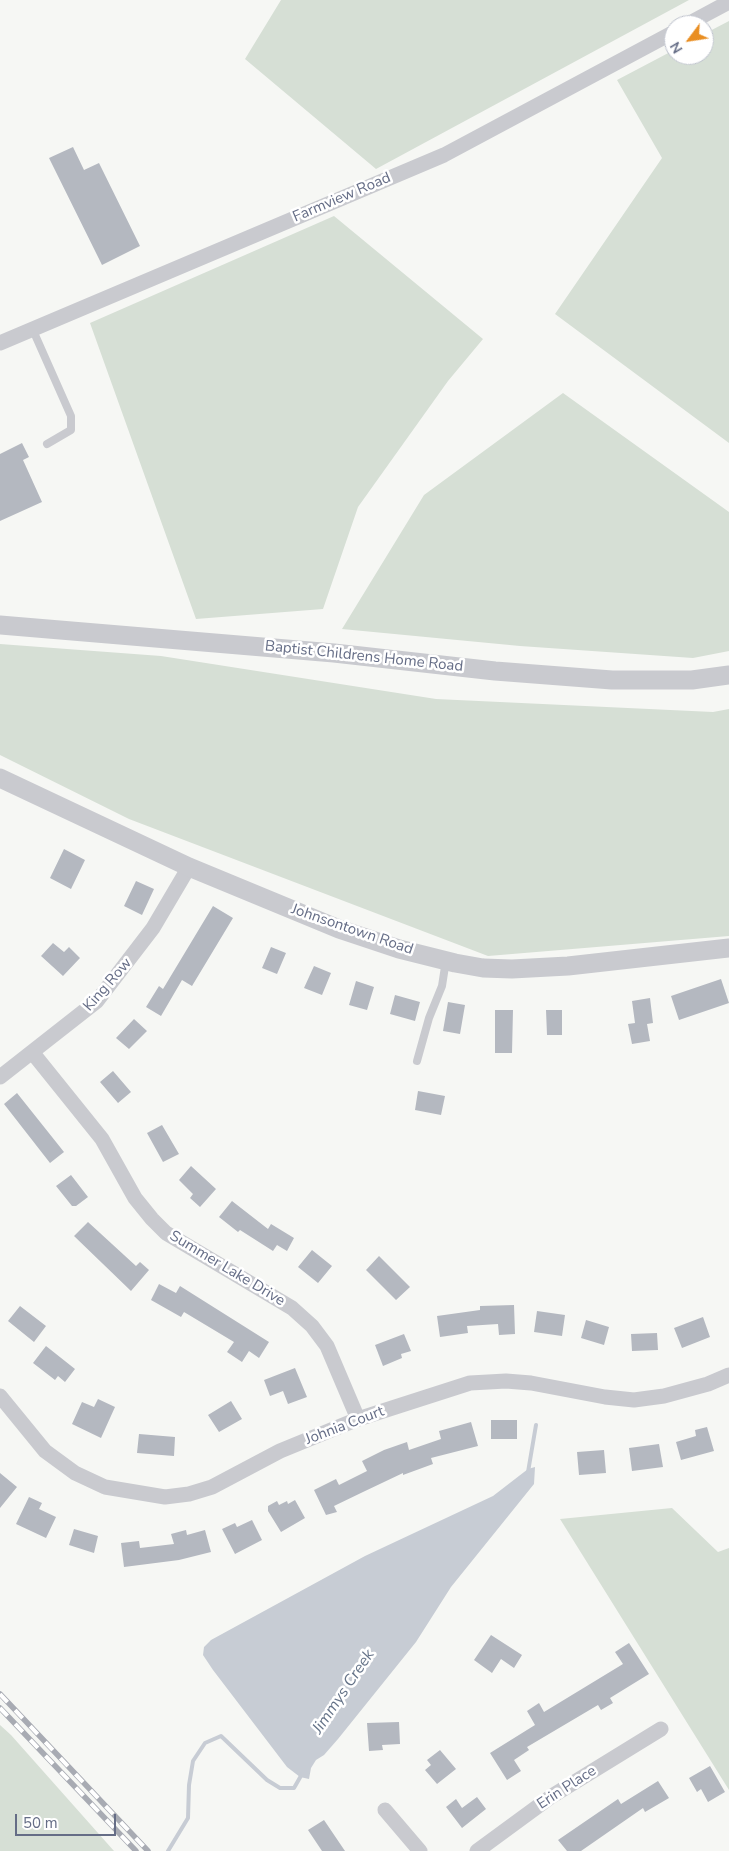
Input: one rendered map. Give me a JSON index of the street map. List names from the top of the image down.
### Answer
{
  "streets": {
    "street": [
      "Farmview Road",
      "Baptist Childrens Home Road",
      "Johnsontown Road",
      "King Row",
      "Summer Lake Drive",
      "Johnia Court",
      "Erin Place"
    ]
  },
  "crossings": [
    ["Johnsontown Road", "King Row"],
    ["King Row", "Summer Lake Drive"],
    ["Summer Lake Drive", "Johnia Court"]
  ],
  "water": ["Jimmys Creek"],
  "scale_bar": "50 m",
  "north": "bottom left"
}
